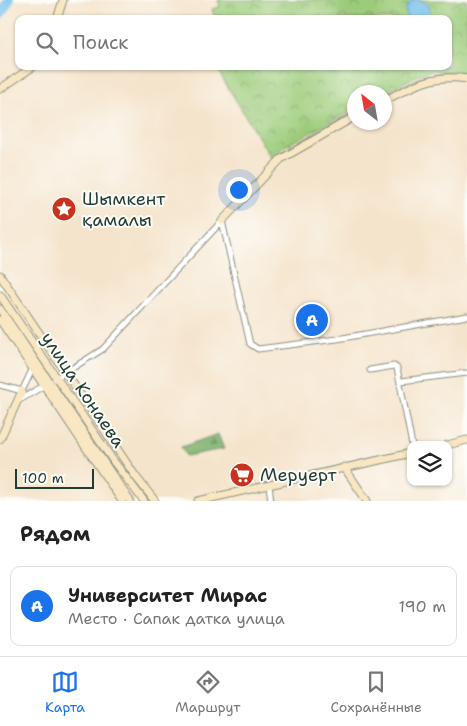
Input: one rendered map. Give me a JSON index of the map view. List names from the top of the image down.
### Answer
{
  "streets": {
    "main road": ["улица Конаева"]
  },
  "places": {
    "place": ["Шымкент қамалы"],
    "supermarket": ["Меруерт"]
  },
  "scale_bar": "100 m",
  "north": "top left",
  "page": {
    "search": "Поиск",
    "pins": "A",
    "scale": "100 m",
    "heading": "Рядом",
    "list": [
      {
        "mark": "A",
        "name": "Университет Мирас",
        "note": "Место · Сапак датка улица",
        "value": "190 m"
      }
    ],
    "nav": ["Карта", "Маршрут", "Сохранённые"]
  }
}
